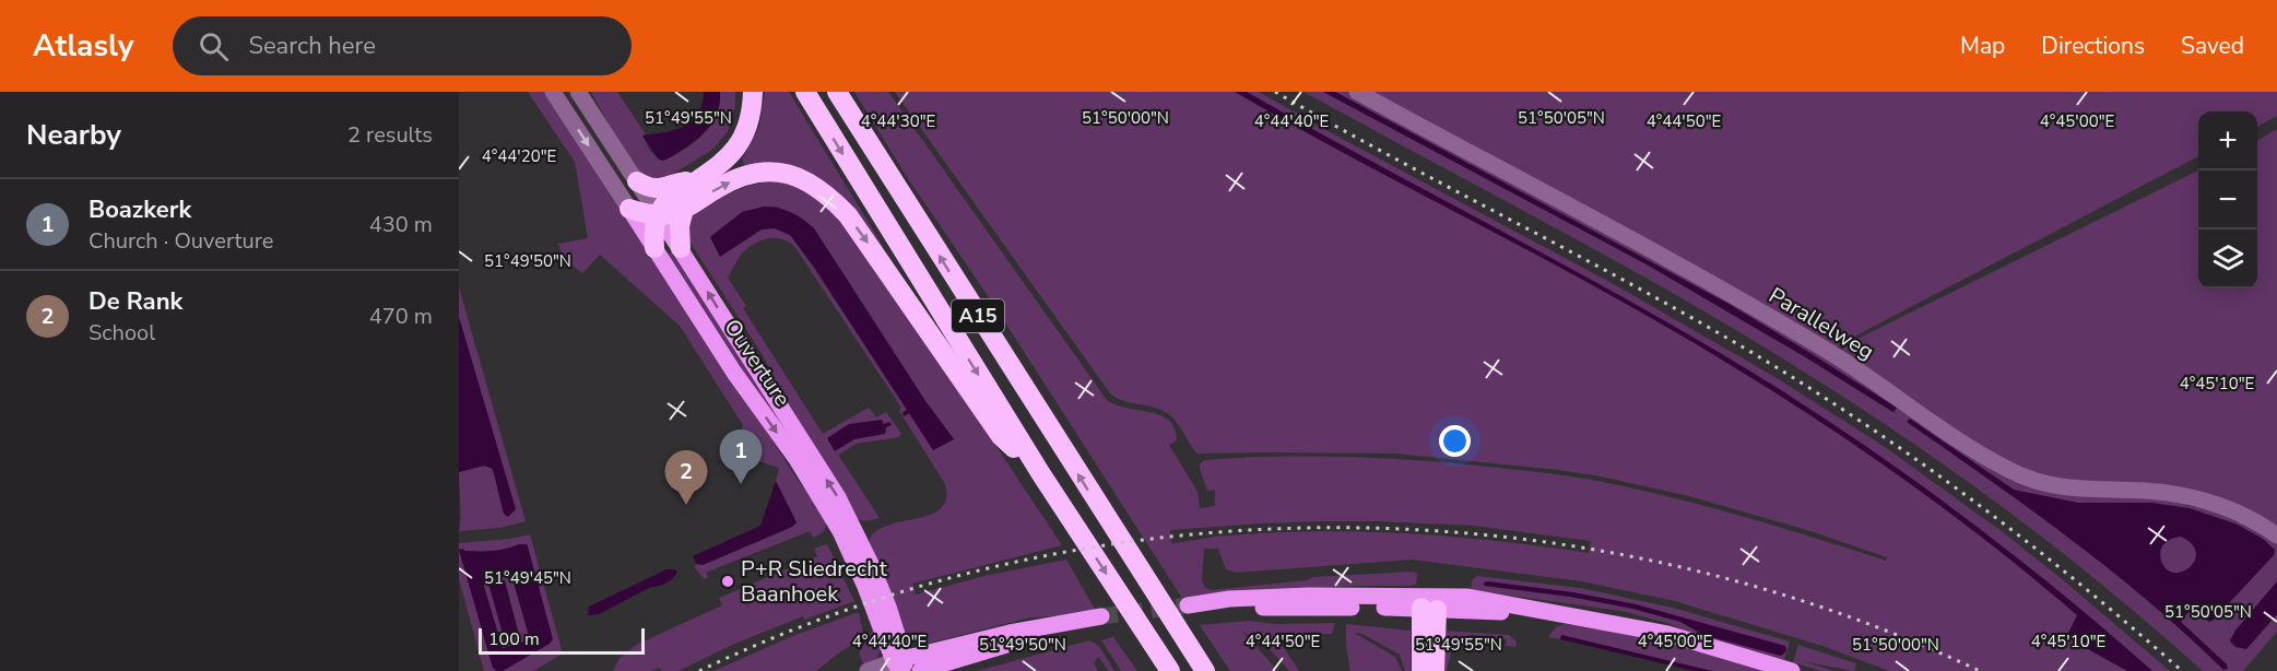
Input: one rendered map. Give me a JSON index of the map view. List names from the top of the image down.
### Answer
{
  "streets": {
    "highway": ["A15"],
    "main road": ["Ouverture"],
    "street": ["Parallelweg"]
  },
  "crossings": [
    ["A15", "Ouverture"]
  ],
  "places": ["P+R Sliedrecht Baanhoek"],
  "scale_bar": "100 m",
  "page": {
    "header": "Atlasly",
    "search": "Search here",
    "nav": ["Map", "Directions", "Saved"],
    "heading": ["Nearby", "2 results"],
    "map_buttons": ["+", "−"],
    "list": [
      {
        "mark": "1",
        "name": "Boazkerk",
        "note": "Church · Ouverture",
        "value": "430 m"
      },
      {
        "mark": "2",
        "name": "De Rank",
        "note": "School",
        "value": "470 m"
      }
    ],
    "pins": ["1", "2"],
    "scale": "100 m"
  },
  "coordinates": [
    "51°49'55\"N",
    "51°50'00\"N",
    "51°50'05\"N",
    "4°44'30\"E",
    "4°44'40\"E",
    "4°44'50\"E",
    "4°45'00\"E",
    "4°44'20\"E",
    "51°49'50\"N",
    "4°45'10\"E",
    "51°49'45\"N"
  ]
}
